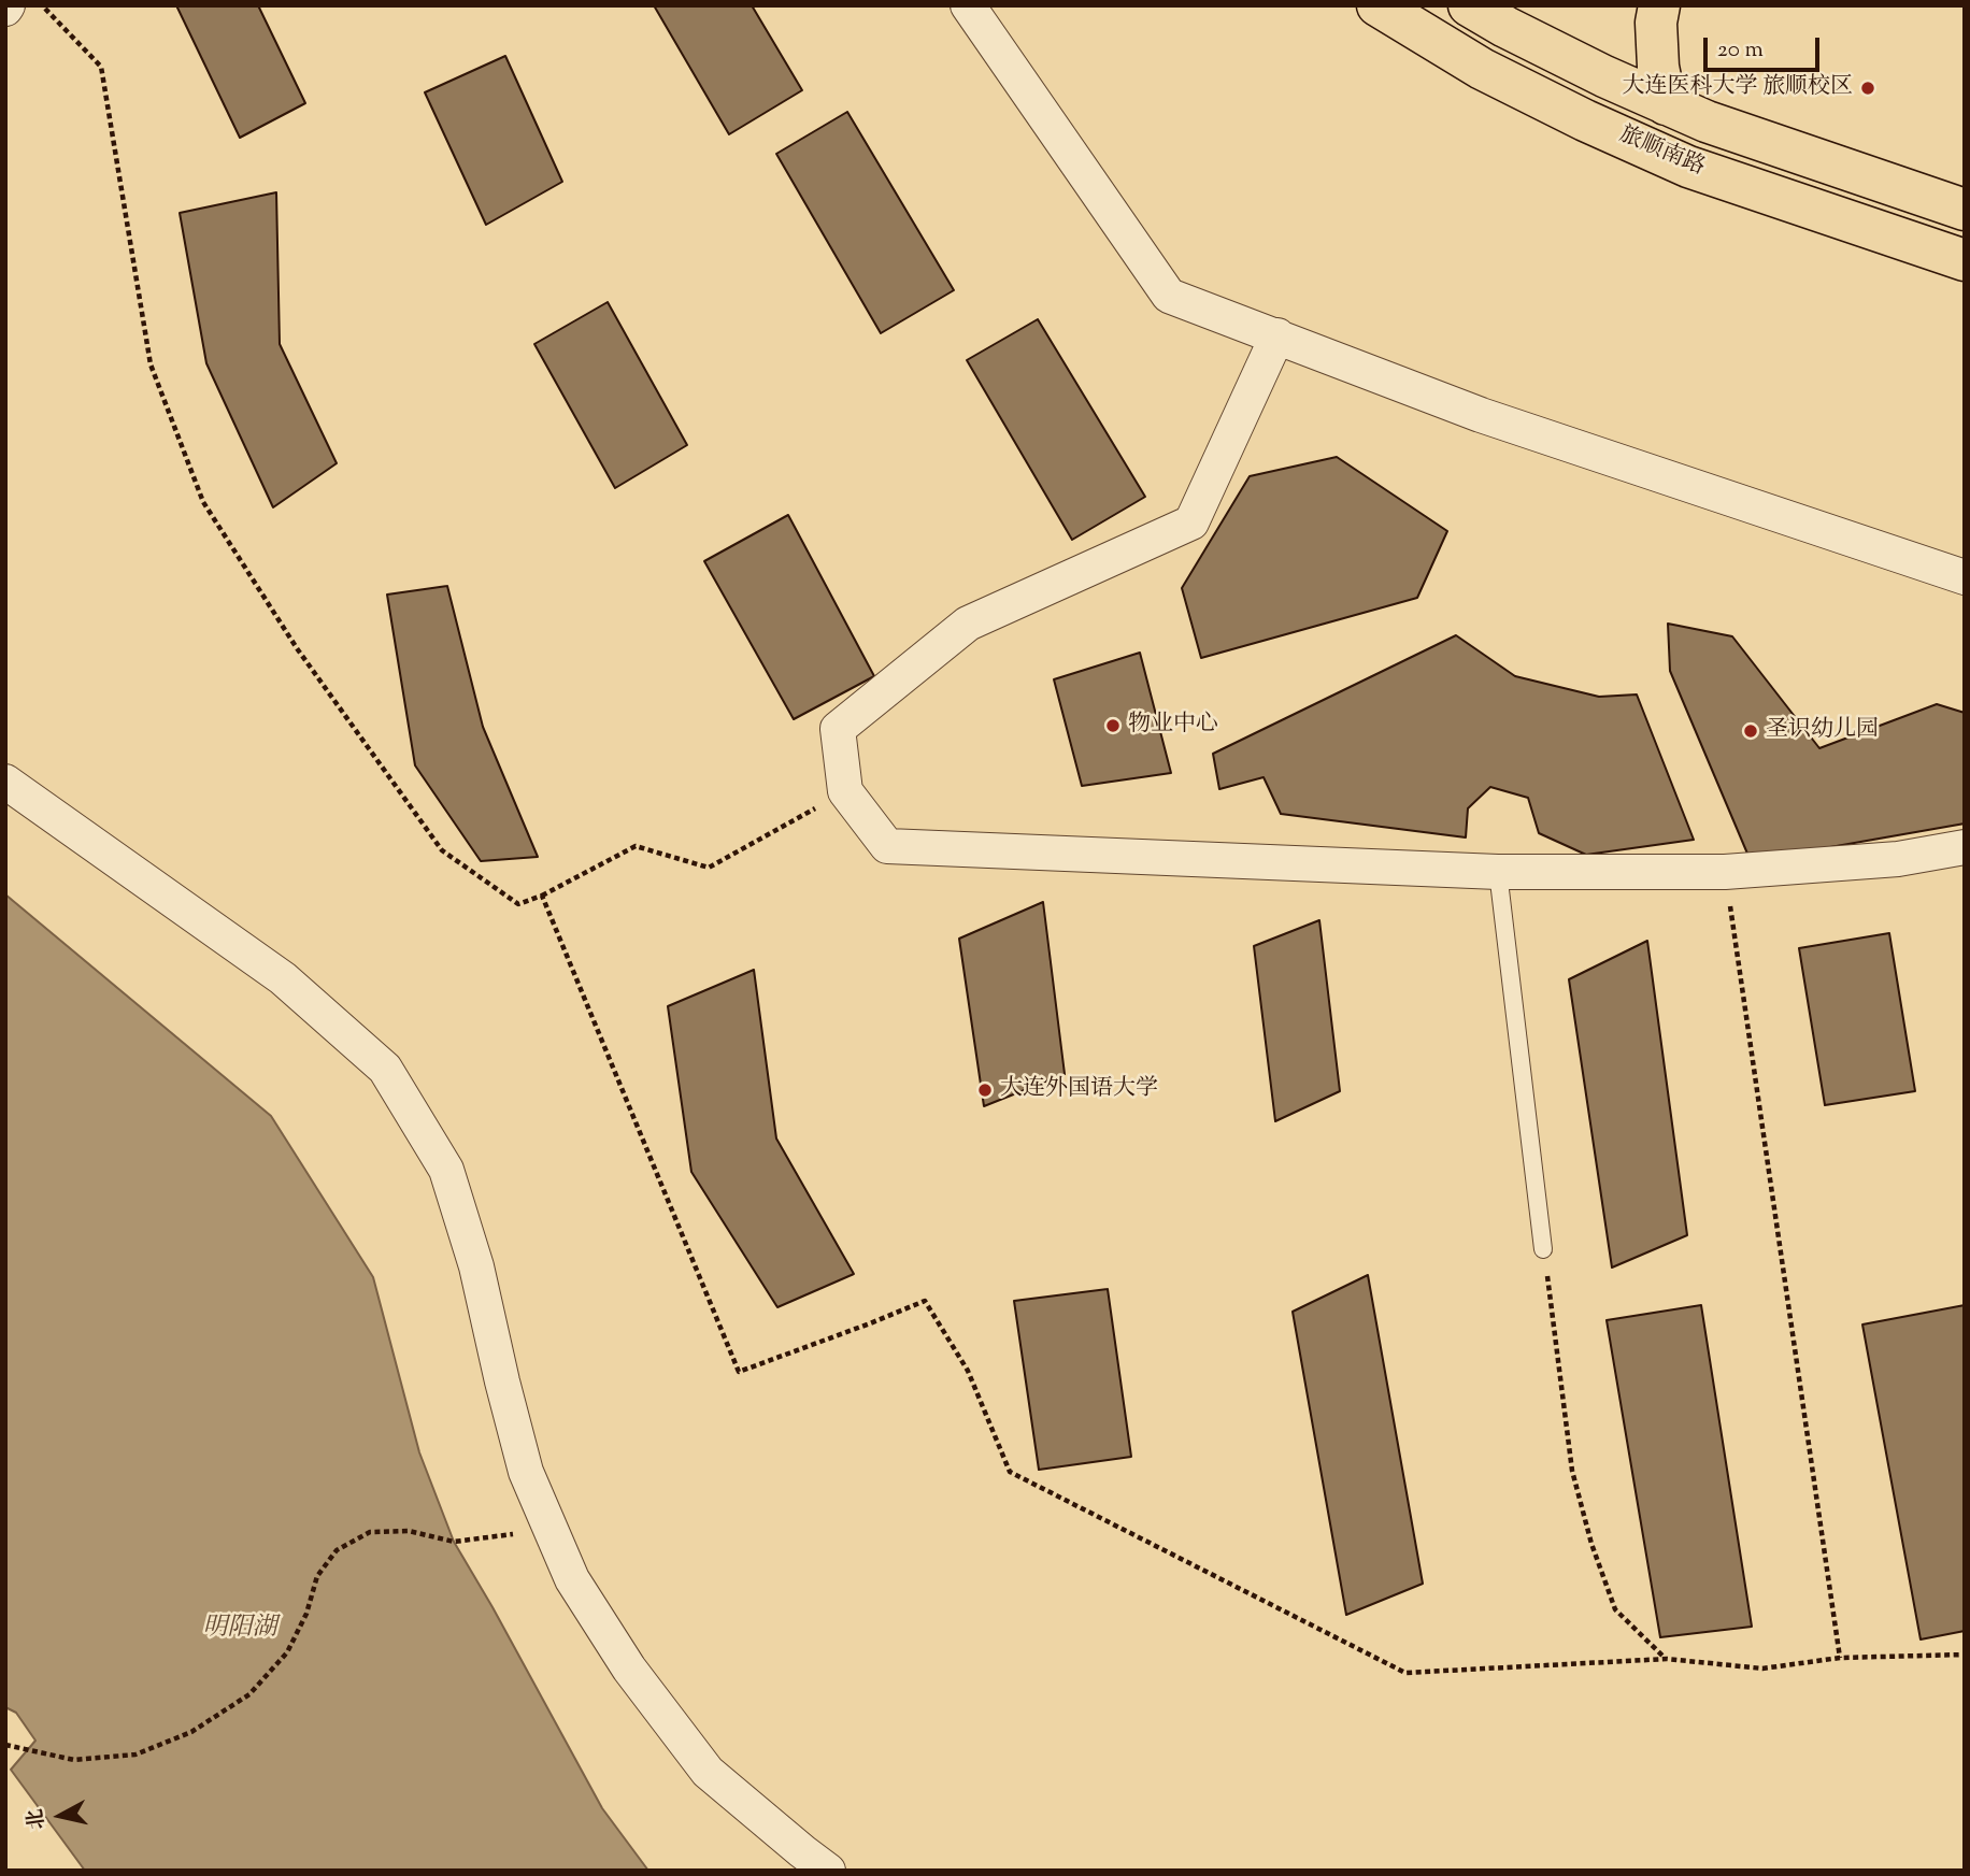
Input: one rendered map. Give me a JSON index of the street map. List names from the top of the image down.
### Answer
{
  "streets": {
    "highway": ["旅顺南路"]
  },
  "water": ["明阳湖"],
  "places": [
    "大连医科大学 旅顺校区",
    "物业中心",
    "圣识幼儿园",
    "大连外国语大学"
  ],
  "scale_bar": "20 m",
  "north": "left"
}
